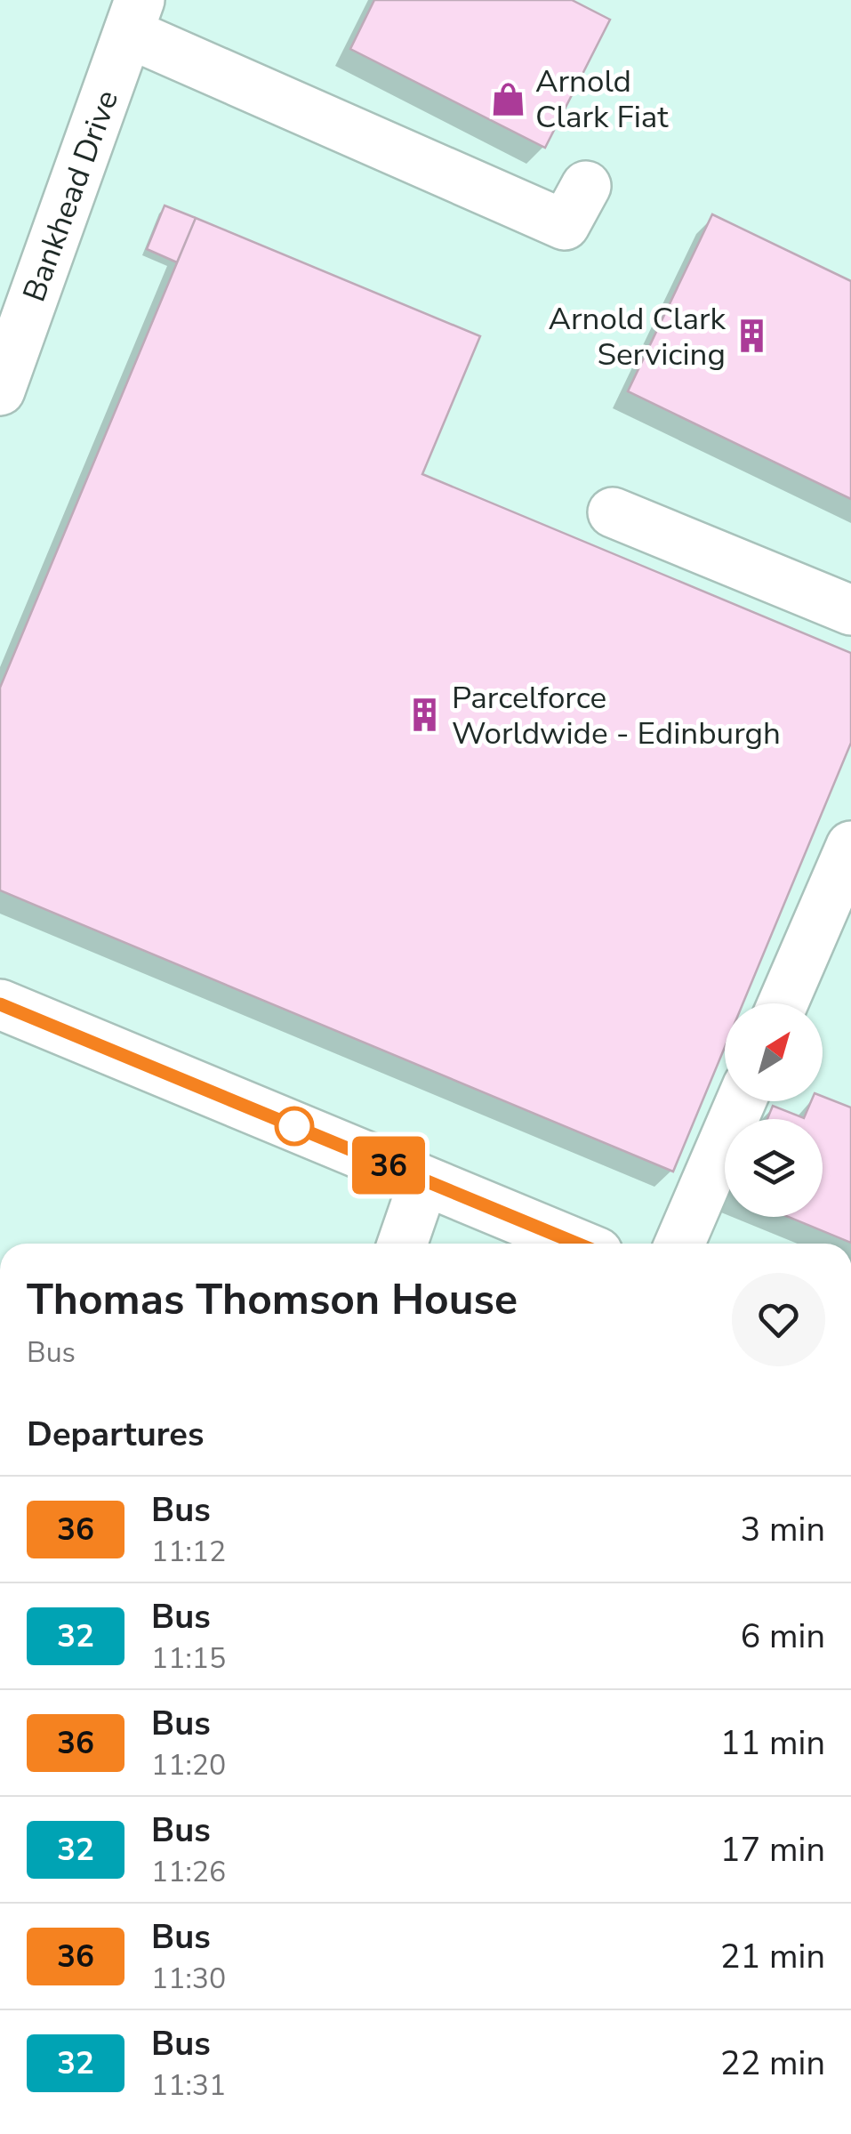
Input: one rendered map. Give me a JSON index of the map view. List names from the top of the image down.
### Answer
{
  "streets": {
    "street": ["Bankhead Drive"]
  },
  "places": {
    "shop": ["Arnold Clark Fiat"],
    "building": ["Arnold Clark Servicing", "Parcelforce Worldwide - Edinburgh"]
  },
  "lines": ["bus line 36"],
  "north": "top right",
  "page": {
    "on_map": "36",
    "heading": [
      ["Thomas Thomson House", "Bus"],
      "Departures"
    ],
    "list": [
      {
        "mark": "36",
        "name": "Bus",
        "note": "11:12",
        "value": "3 min"
      },
      {
        "mark": "32",
        "name": "Bus",
        "note": "11:15",
        "value": "6 min"
      },
      {
        "mark": "36",
        "name": "Bus",
        "note": "11:20",
        "value": "11 min"
      },
      {
        "mark": "32",
        "name": "Bus",
        "note": "11:26",
        "value": "17 min"
      },
      {
        "mark": "36",
        "name": "Bus",
        "note": "11:30",
        "value": "21 min"
      },
      {
        "mark": "32",
        "name": "Bus",
        "note": "11:31",
        "value": "22 min"
      }
    ]
  }
}
